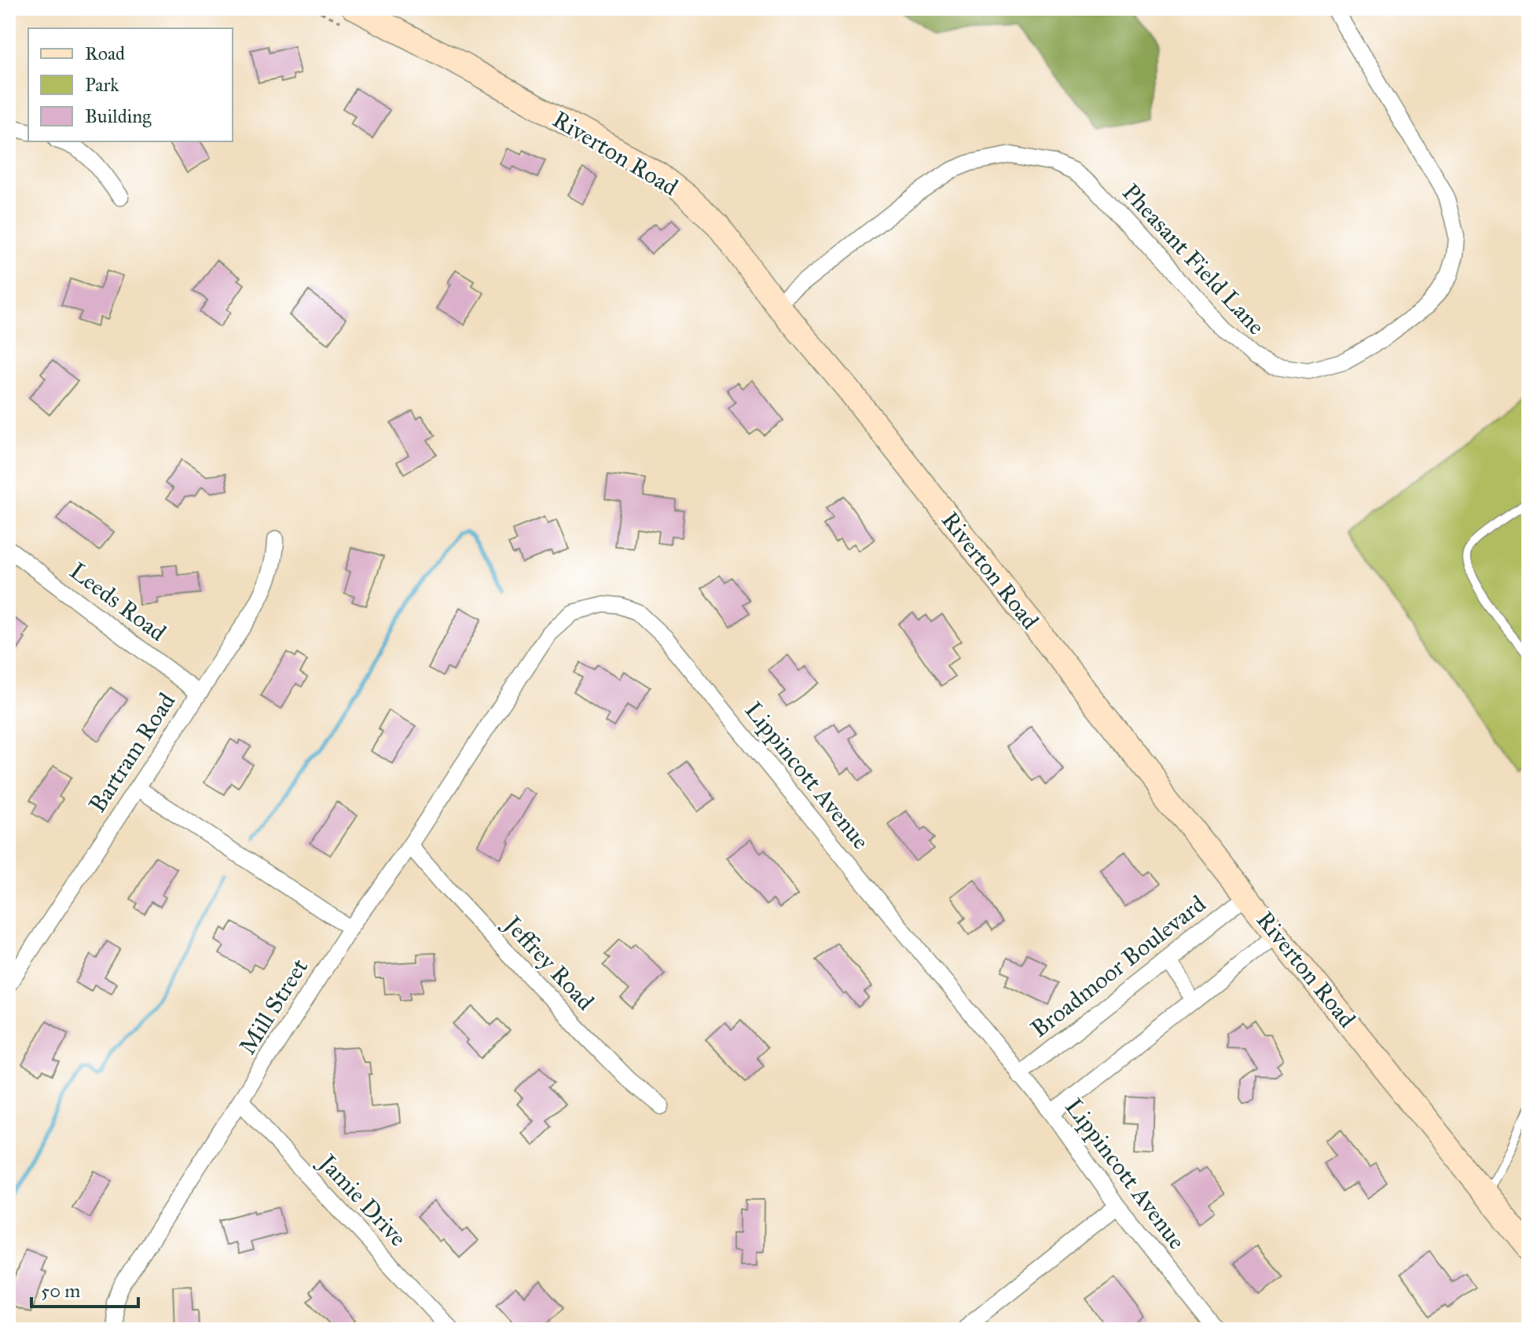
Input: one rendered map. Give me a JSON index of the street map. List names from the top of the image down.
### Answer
{
  "streets": {
    "main road": ["Riverton Road"],
    "street": [
      "Pheasant Field Lane",
      "Leeds Road",
      "Bartram Road",
      "Lippincott Avenue",
      "Jeffrey Road",
      "Broadmoor Boulevard",
      "Mill Street",
      "Jamie Drive"
    ]
  },
  "crossings": [
    ["Riverton Road", "Pheasant Field Lane"],
    ["Riverton Road", "Broadmoor Boulevard"],
    ["Leeds Road", "Bartram Road"],
    ["Lippincott Avenue", "Jeffrey Road"],
    ["Lippincott Avenue", "Broadmoor Boulevard"],
    ["Lippincott Avenue", "Mill Street"],
    ["Mill Street", "Jamie Drive"]
  ],
  "legend": ["Road", "Park", "Building"],
  "scale_bar": "50 m"
}
